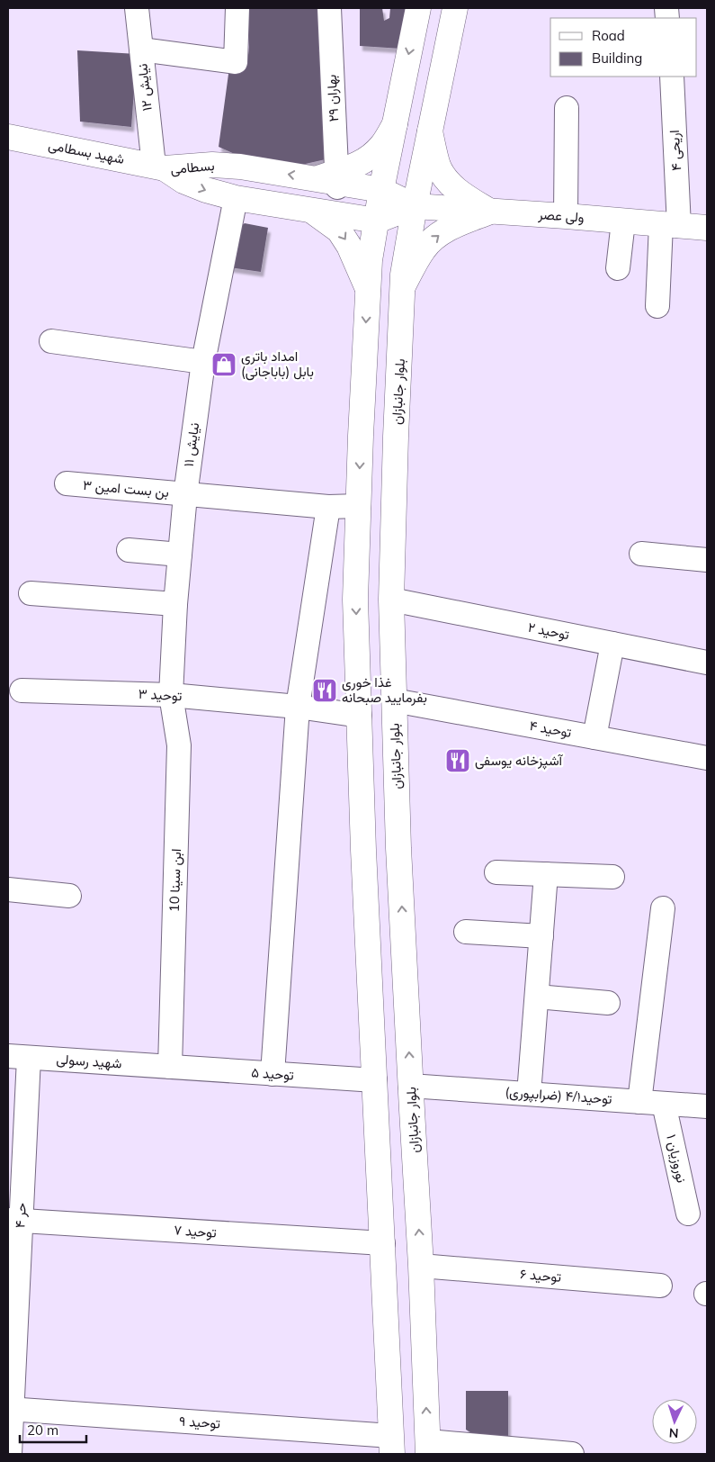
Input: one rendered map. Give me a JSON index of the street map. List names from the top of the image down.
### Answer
{
  "streets": {
    "main road": [
      "شهید بسطامی",
      "بسطامی",
      "ولی عصر",
      "بلوار جانبازان"
    ],
    "street": [
      "نیایش ۱۲",
      "بهاران ۲۹",
      "اریحی ۴",
      "نیایش ۱۱",
      "بن بست امین ۳",
      "توحید ۲",
      "توحید ۳",
      "توحید ۴",
      "ابن سینا 10",
      "شهید رسولی",
      "توحید ۵",
      "توحید۴/۱ (ضرابپوری)",
      "نوروزیان ۱",
      "حر ۴",
      "توحید ۷",
      "توحید ۶",
      "توحید ۹"
    ]
  },
  "crossings": [
    ["نیایش ۱۲", "شهید بسطامی"],
    ["نیایش ۱۲", "بسطامی"],
    ["بهاران ۲۹", "بسطامی"],
    ["اریحی ۴", "ولی عصر"],
    ["شهید بسطامی", "بسطامی"],
    ["بسطامی", "ولی عصر"],
    ["بسطامی", "بلوار جانبازان"],
    ["بسطامی", "نیایش ۱۱"],
    ["ولی عصر", "بلوار جانبازان"],
    ["بلوار جانبازان", "توحید ۲"],
    ["بلوار جانبازان", "توحید ۴"],
    ["بلوار جانبازان", "توحید۴/۱ (ضرابپوری)"],
    ["بلوار جانبازان", "توحید ۶"],
    ["نیایش ۱۱", "بن بست امین ۳"],
    ["نیایش ۱۱", "توحید ۳"],
    ["نیایش ۱۱", "ابن سینا 10"],
    ["توحید ۳", "ابن سینا 10"],
    ["ابن سینا 10", "شهید رسولی"],
    ["ابن سینا 10", "توحید ۵"],
    ["شهید رسولی", "توحید ۵"],
    ["شهید رسولی", "حر ۴"],
    ["توحید۴/۱ (ضرابپوری)", "نوروزیان ۱"],
    ["حر ۴", "توحید ۷"],
    ["حر ۴", "توحید ۹"]
  ],
  "places": {
    "shop": ["امداد باتری بابل (باباجانی)"],
    "restaurant": ["غذا خوری بفرمایید صبحانه", "آشپزخانه یوسفی"]
  },
  "legend": ["Road", "Building"],
  "scale_bar": "20 m",
  "north": "bottom"
}
